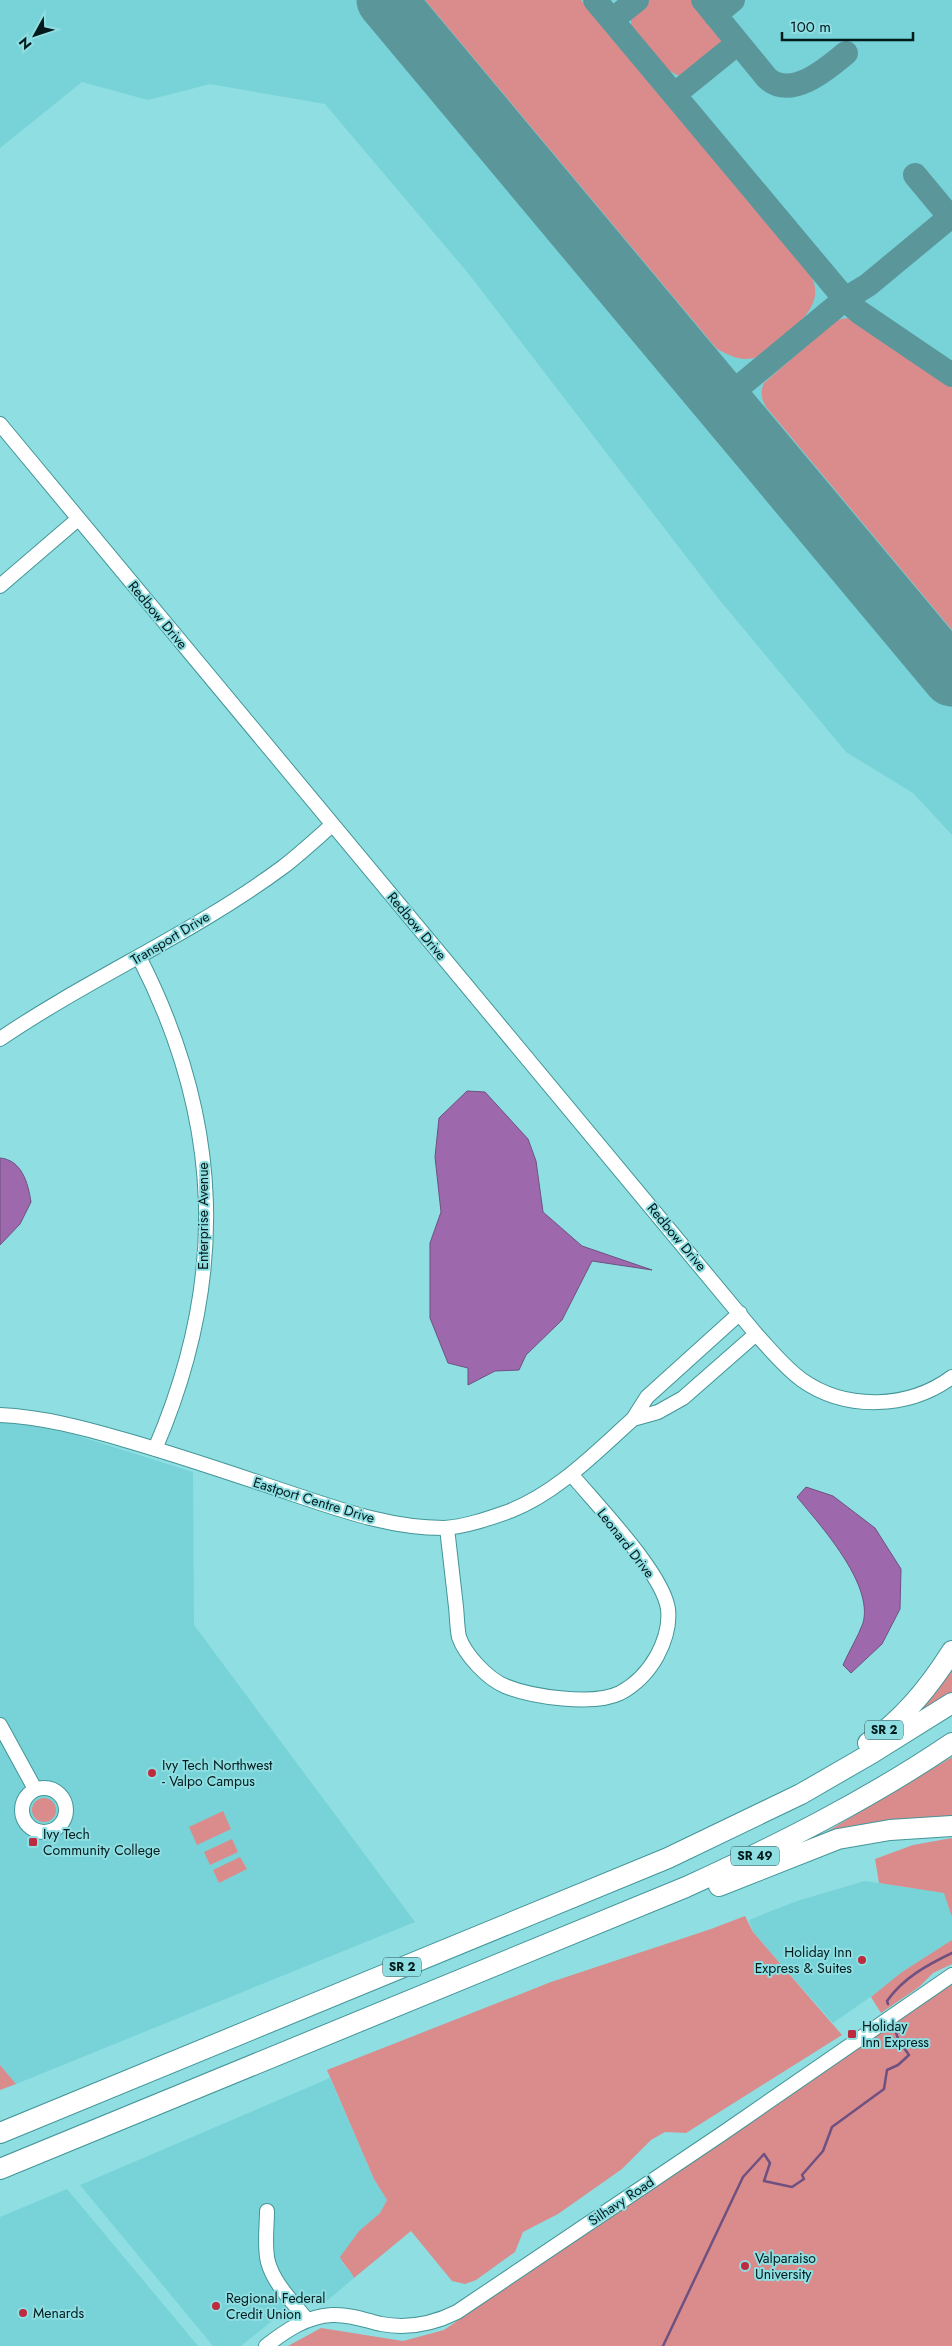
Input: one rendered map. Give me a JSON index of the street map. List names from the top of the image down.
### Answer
{
  "streets": {
    "highway": ["SR 2", "SR 49"],
    "street": [
      "Redbow Drive",
      "Transport Drive",
      "Enterprise Avenue",
      "Eastport Centre Drive",
      "Leonard Drive",
      "Silhavy Road"
    ]
  },
  "crossings": [
    ["Redbow Drive", "Transport Drive"],
    ["Redbow Drive", "Eastport Centre Drive"],
    ["Transport Drive", "Enterprise Avenue"],
    ["Enterprise Avenue", "Eastport Centre Drive"],
    ["Eastport Centre Drive", "Leonard Drive"],
    ["SR 2", "SR 49"]
  ],
  "places": {
    "other": [
      "Ivy Tech Northwest - Valpo Campus",
      "Holiday Inn Express & Suites",
      "Valparaiso University",
      "Regional Federal Credit Union",
      "Menards"
    ],
    "transit": ["Ivy Tech Community College", "Holiday Inn Express"]
  },
  "scale_bar": "100 m",
  "north": "bottom left"
}
